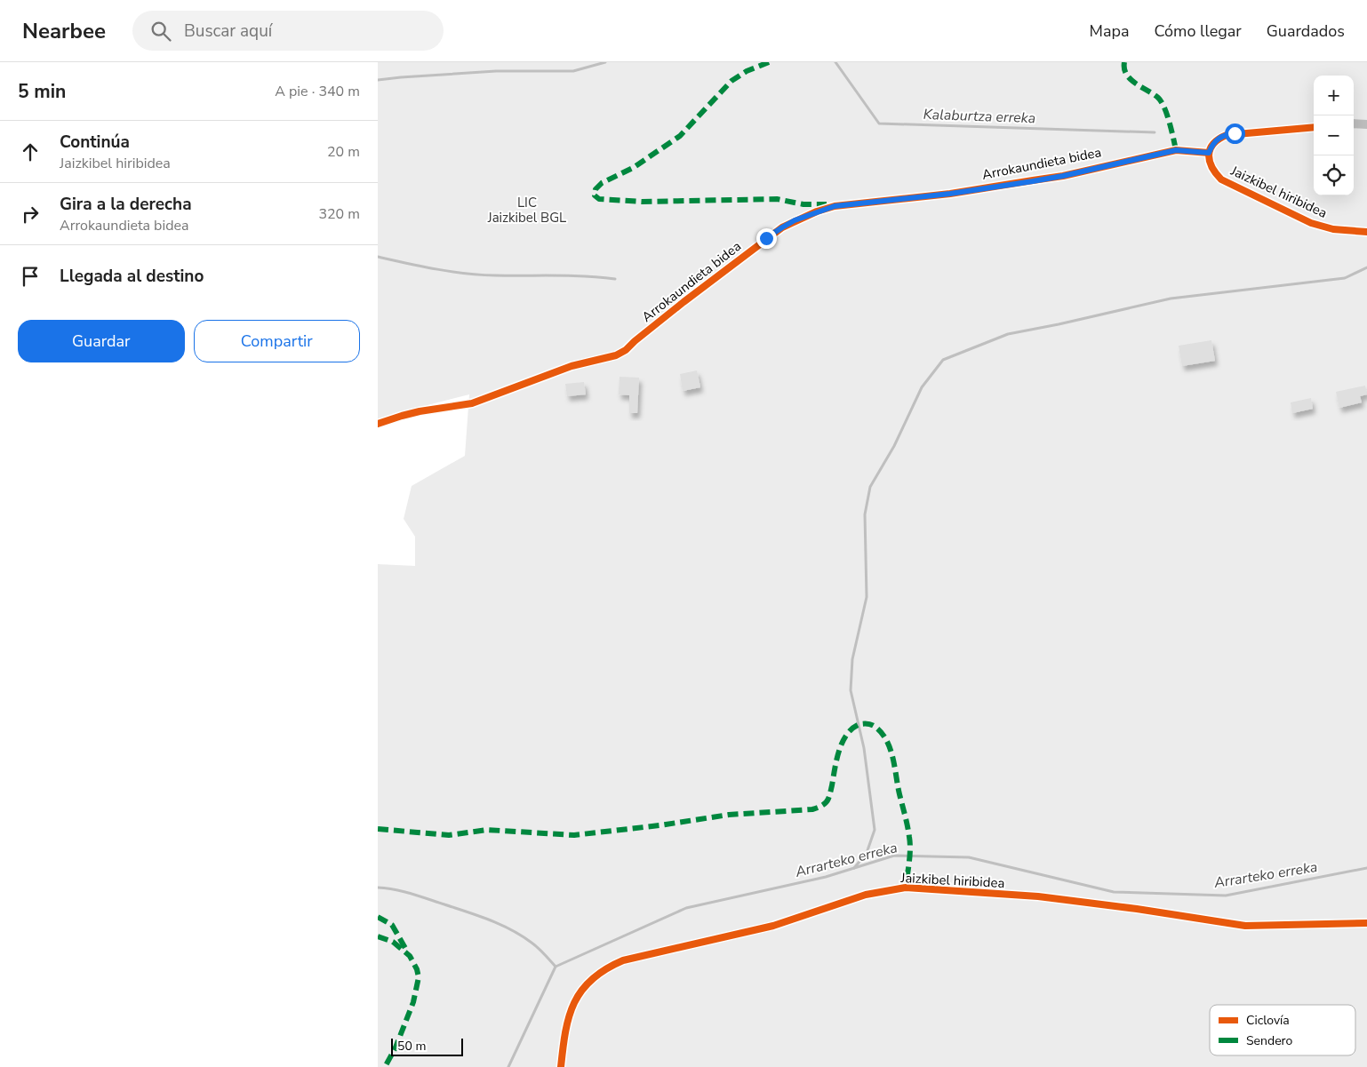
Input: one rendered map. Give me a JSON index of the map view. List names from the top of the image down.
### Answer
{
  "streets": {
    "street": ["Arrokaundieta bidea", "Jaizkibel hiribidea"]
  },
  "crossings": [
    ["Arrokaundieta bidea", "Jaizkibel hiribidea"]
  ],
  "water": ["Kalaburtza erreka", "Arrarteko erreka"],
  "parks": ["LIC Jaizkibel BGL"],
  "legend": ["Ciclovía", "Sendero"],
  "scale_bar": "50 m",
  "page": {
    "header": "Nearbee",
    "search": "Buscar aquí",
    "nav": ["Mapa", "Cómo llegar", "Guardados"],
    "heading": ["5 min", "A pie · 340 m"],
    "map_buttons": ["+", "−"],
    "list": [
      ["Continúa", "Jaizkibel hiribidea", "20 m"],
      ["Gira a la derecha", "Arrokaundieta bidea", "320 m"],
      "Llegada al destino"
    ],
    "buttons": ["Guardar", "Compartir"],
    "scale": "50 m"
  }
}
